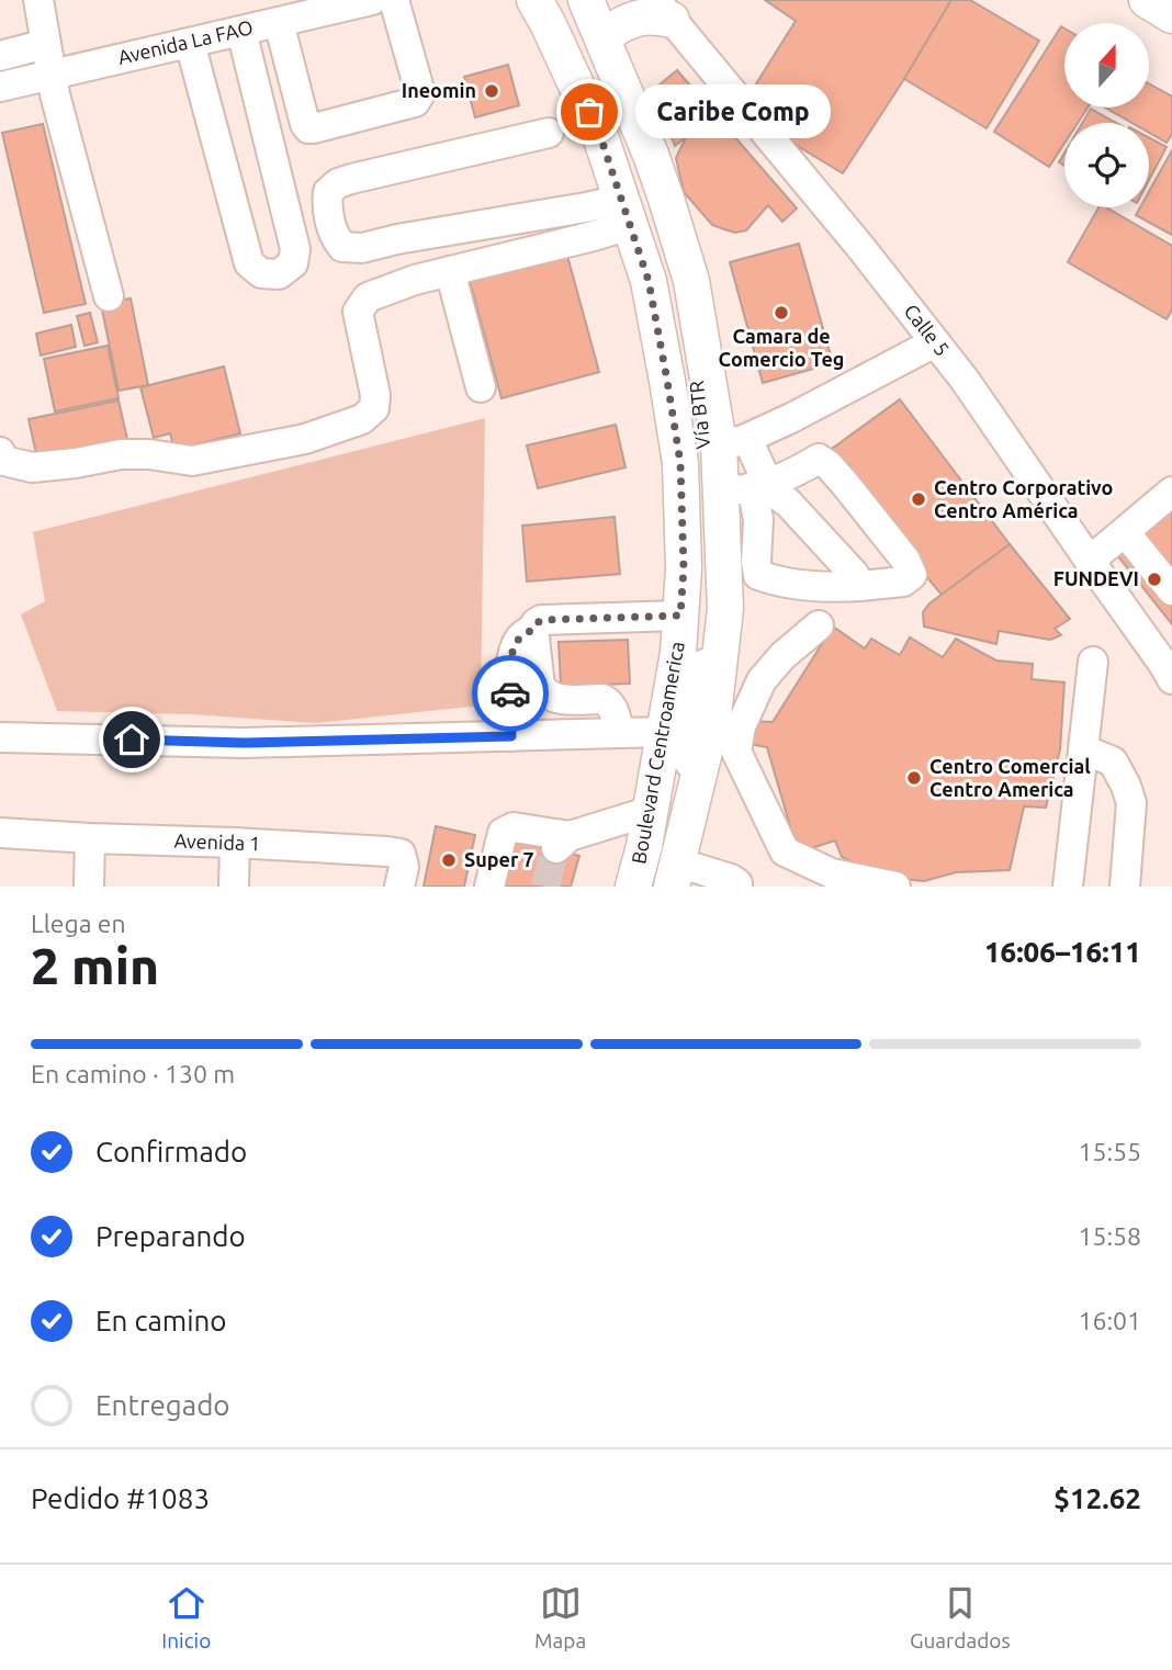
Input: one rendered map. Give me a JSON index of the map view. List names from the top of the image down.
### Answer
{
  "streets": {
    "main road": ["Boulevard Centroamerica"],
    "street": [
      "Avenida La FAO",
      "Calle 5",
      "Vía BTR",
      "Avenida 1"
    ]
  },
  "crossings": [
    ["Vía BTR", "Boulevard Centroamerica"]
  ],
  "places": [
    "Ineomin",
    "Caribe Comp",
    "Camara de Comercio Teg",
    "Centro Corporativo Centro América",
    "FUNDEVI",
    "Centro Comercial Centro America",
    "Super 7"
  ],
  "north": "top",
  "page": {
    "bubble": "Caribe Comp",
    "heading": ["2 min", "Llega en", "16:06–16:11"],
    "panel": ["Pedido #1083", "$12.62"],
    "bar": "En camino · 130 m",
    "list": [
      ["Confirmado", "15:55"],
      ["Preparando", "15:58"],
      ["En camino", "16:01"],
      "Entregado"
    ],
    "tabs": ["Inicio", "Mapa", "Guardados"]
  }
}
